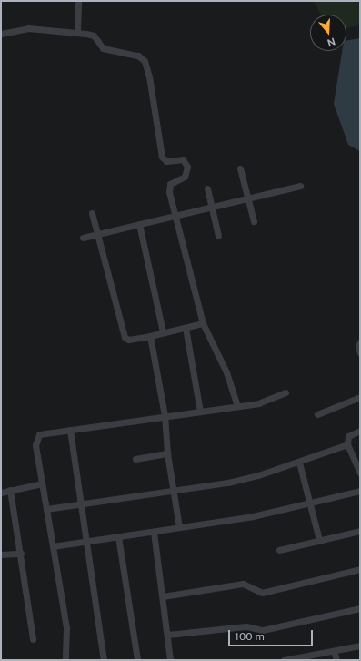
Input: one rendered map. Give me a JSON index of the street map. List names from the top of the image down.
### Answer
{
  "scale_bar": "100 m",
  "north": "bottom"
}
